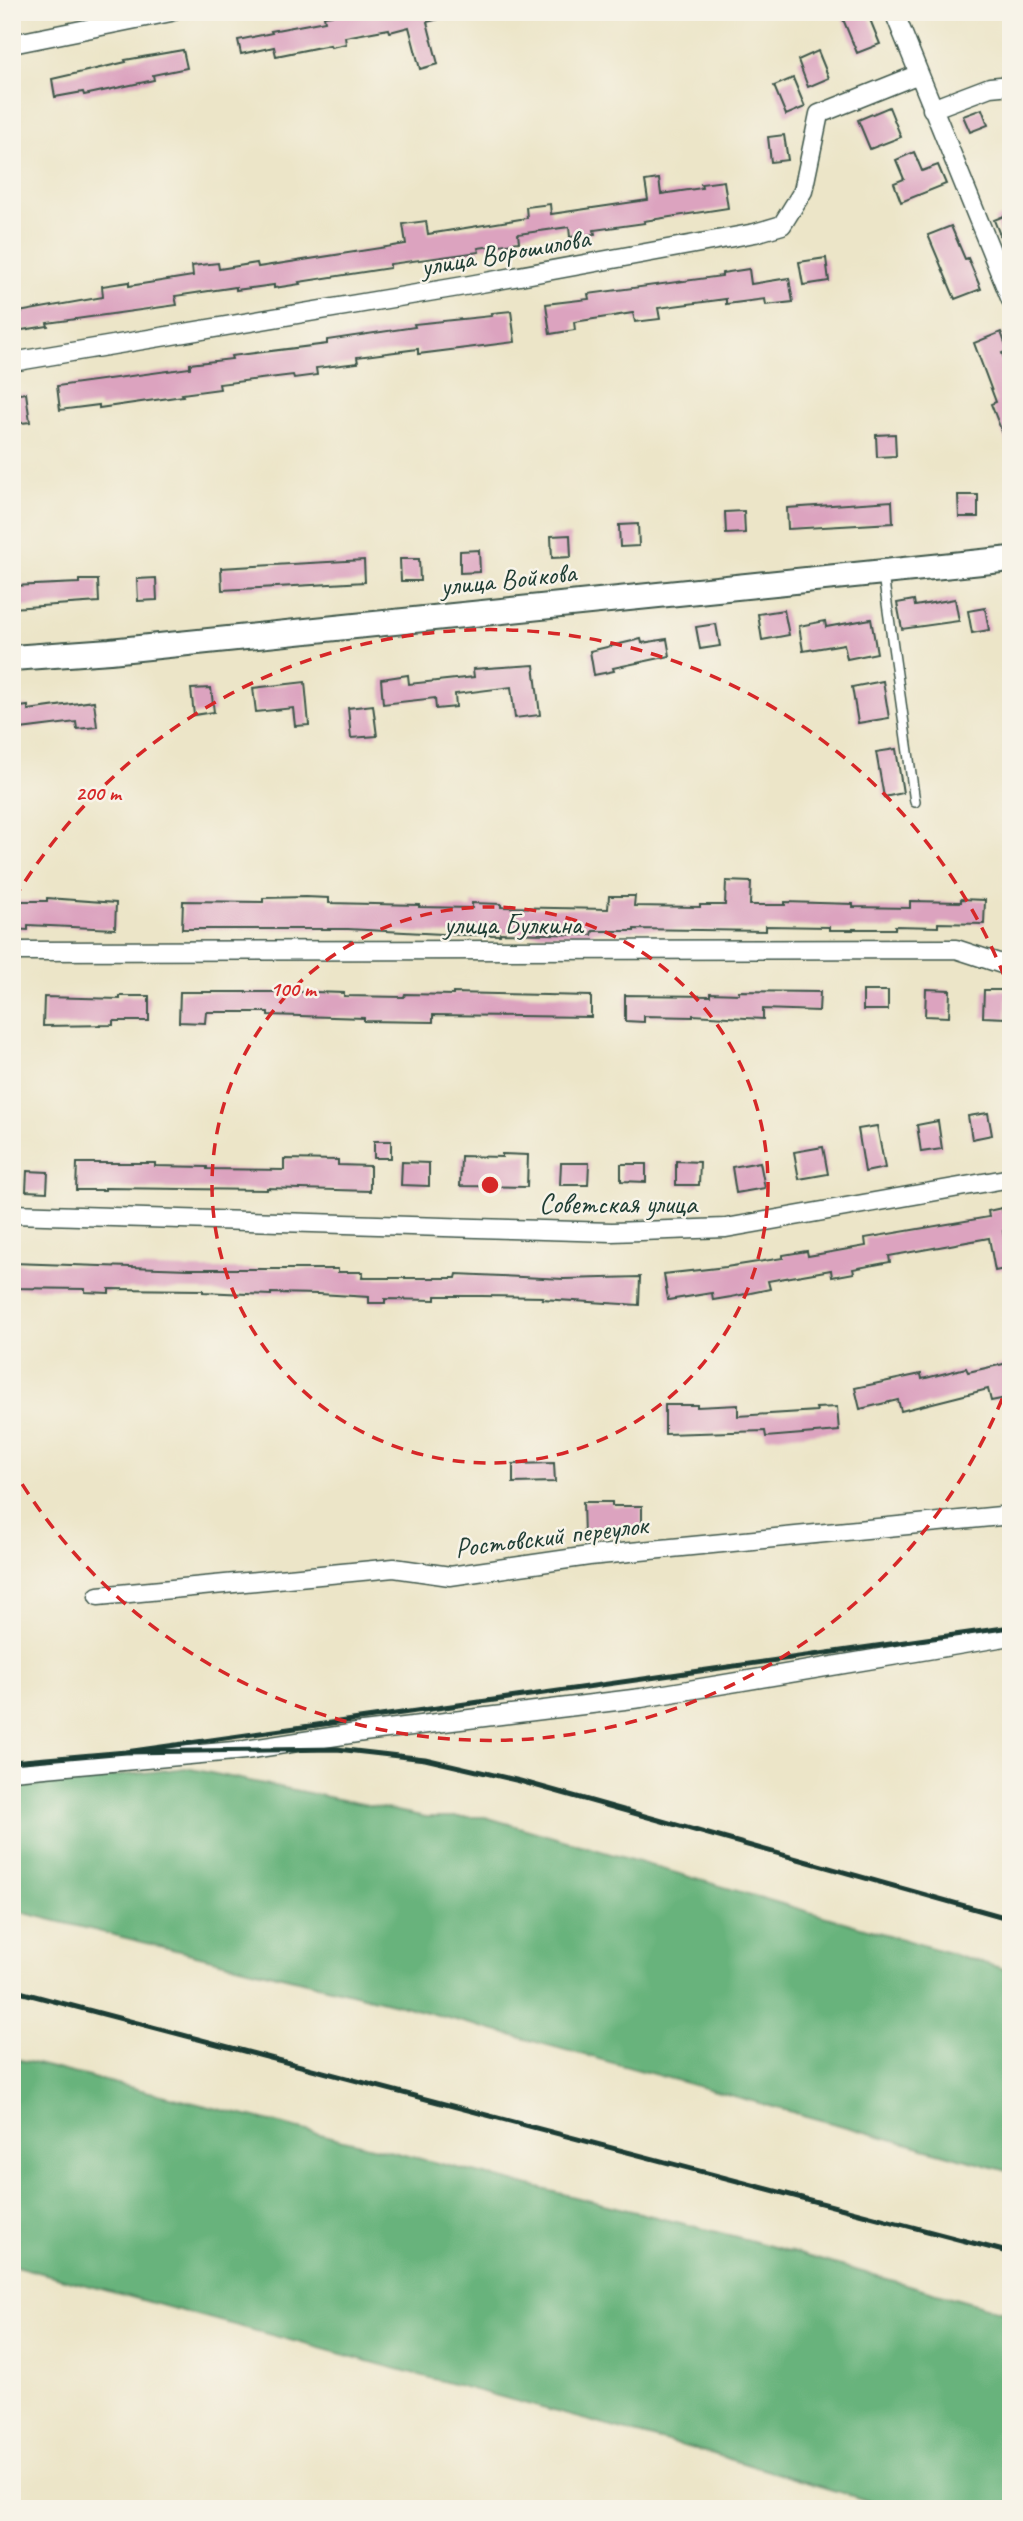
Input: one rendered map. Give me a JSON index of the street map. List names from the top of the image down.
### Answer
{
  "streets": {
    "main road": ["улица Войкова"],
    "street": [
      "улица Ворошилова",
      "улица Булкина",
      "Советская улица",
      "Ростовский переулок"
    ]
  },
  "rings": ["200 m", "100 m"]
}
